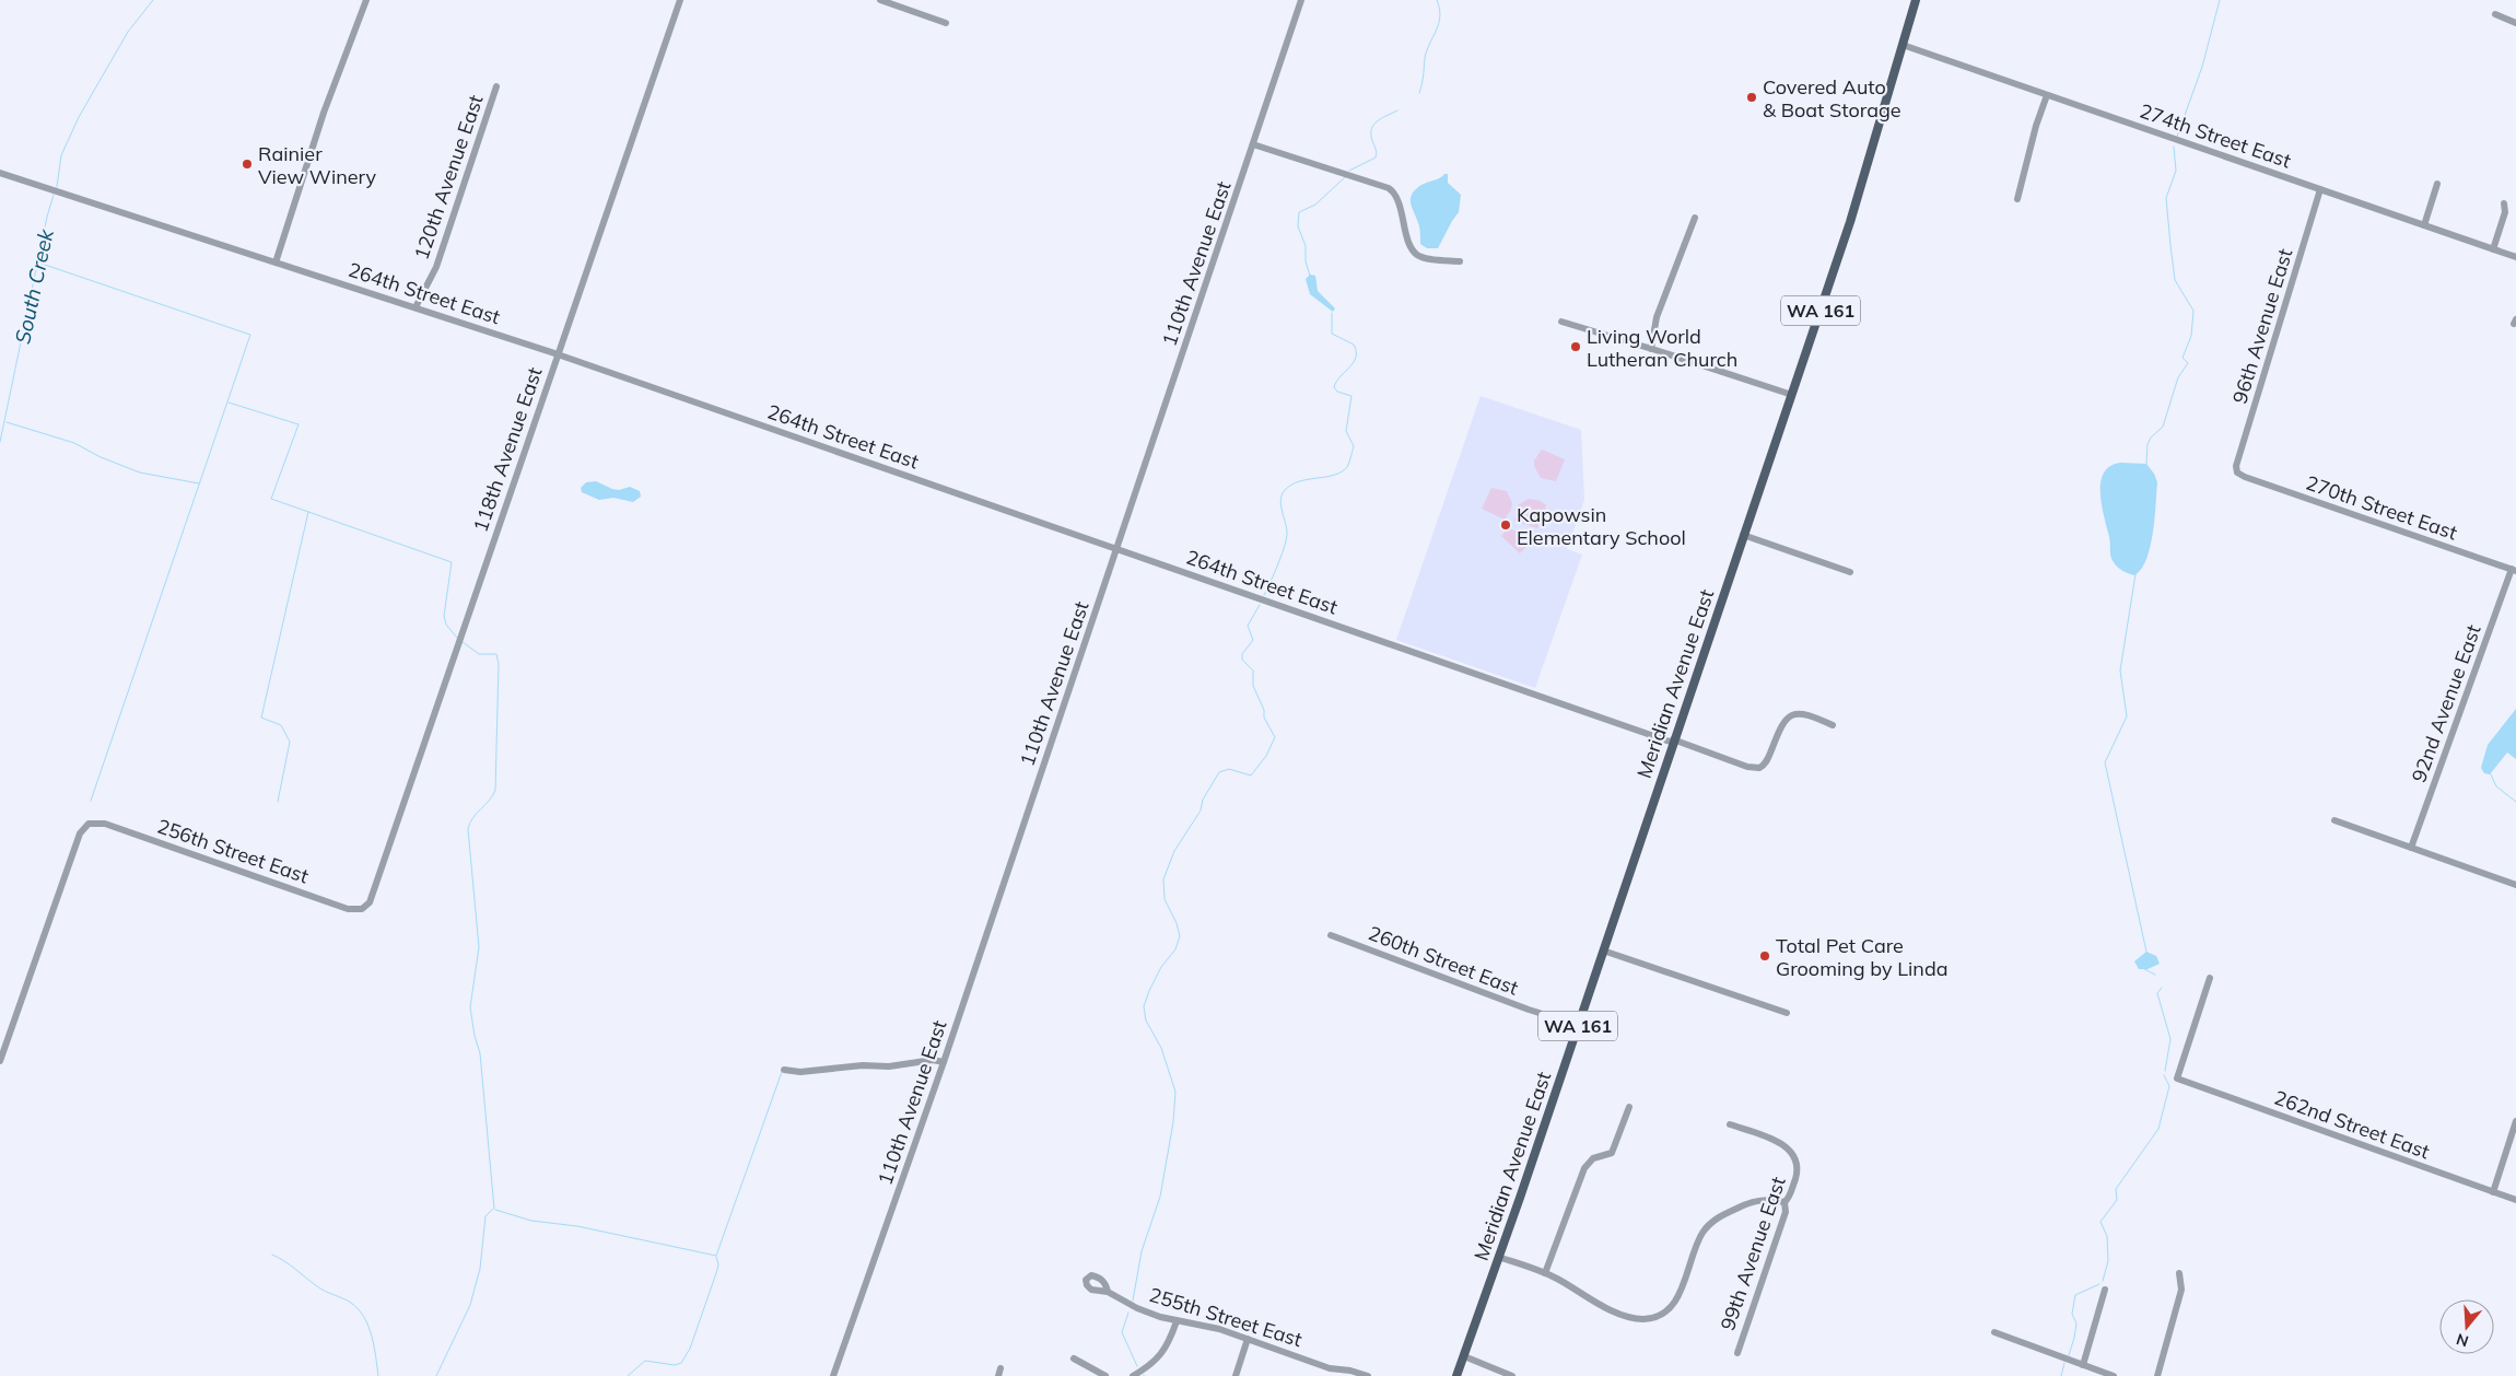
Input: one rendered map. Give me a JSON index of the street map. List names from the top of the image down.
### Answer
{
  "streets": {
    "main road": ["WA 161", "Meridian Avenue East"],
    "street": [
      "274th Street East",
      "120th Avenue East",
      "110th Avenue East",
      "264th Street East",
      "96th Avenue East",
      "118th Avenue East",
      "270th Street East",
      "92nd Avenue East",
      "256th Street East",
      "260th Street East",
      "262nd Street East",
      "99th Avenue East",
      "255th Street East"
    ]
  },
  "crossings": [
    ["274th Street East", "96th Avenue East"],
    ["274th Street East", "Meridian Avenue East"],
    ["120th Avenue East", "264th Street East"],
    ["110th Avenue East", "264th Street East"],
    ["264th Street East", "118th Avenue East"],
    ["264th Street East", "Meridian Avenue East"],
    ["96th Avenue East", "270th Street East"],
    ["118th Avenue East", "256th Street East"],
    ["270th Street East", "92nd Avenue East"],
    ["Meridian Avenue East", "260th Street East"]
  ],
  "water": ["South Creek"],
  "places": [
    "Covered Auto & Boat Storage",
    "Rainier View Winery",
    "Living World Lutheran Church",
    "Kapowsin Elementary School",
    "Total Pet Care Grooming by Linda"
  ],
  "north": "bottom"
}
